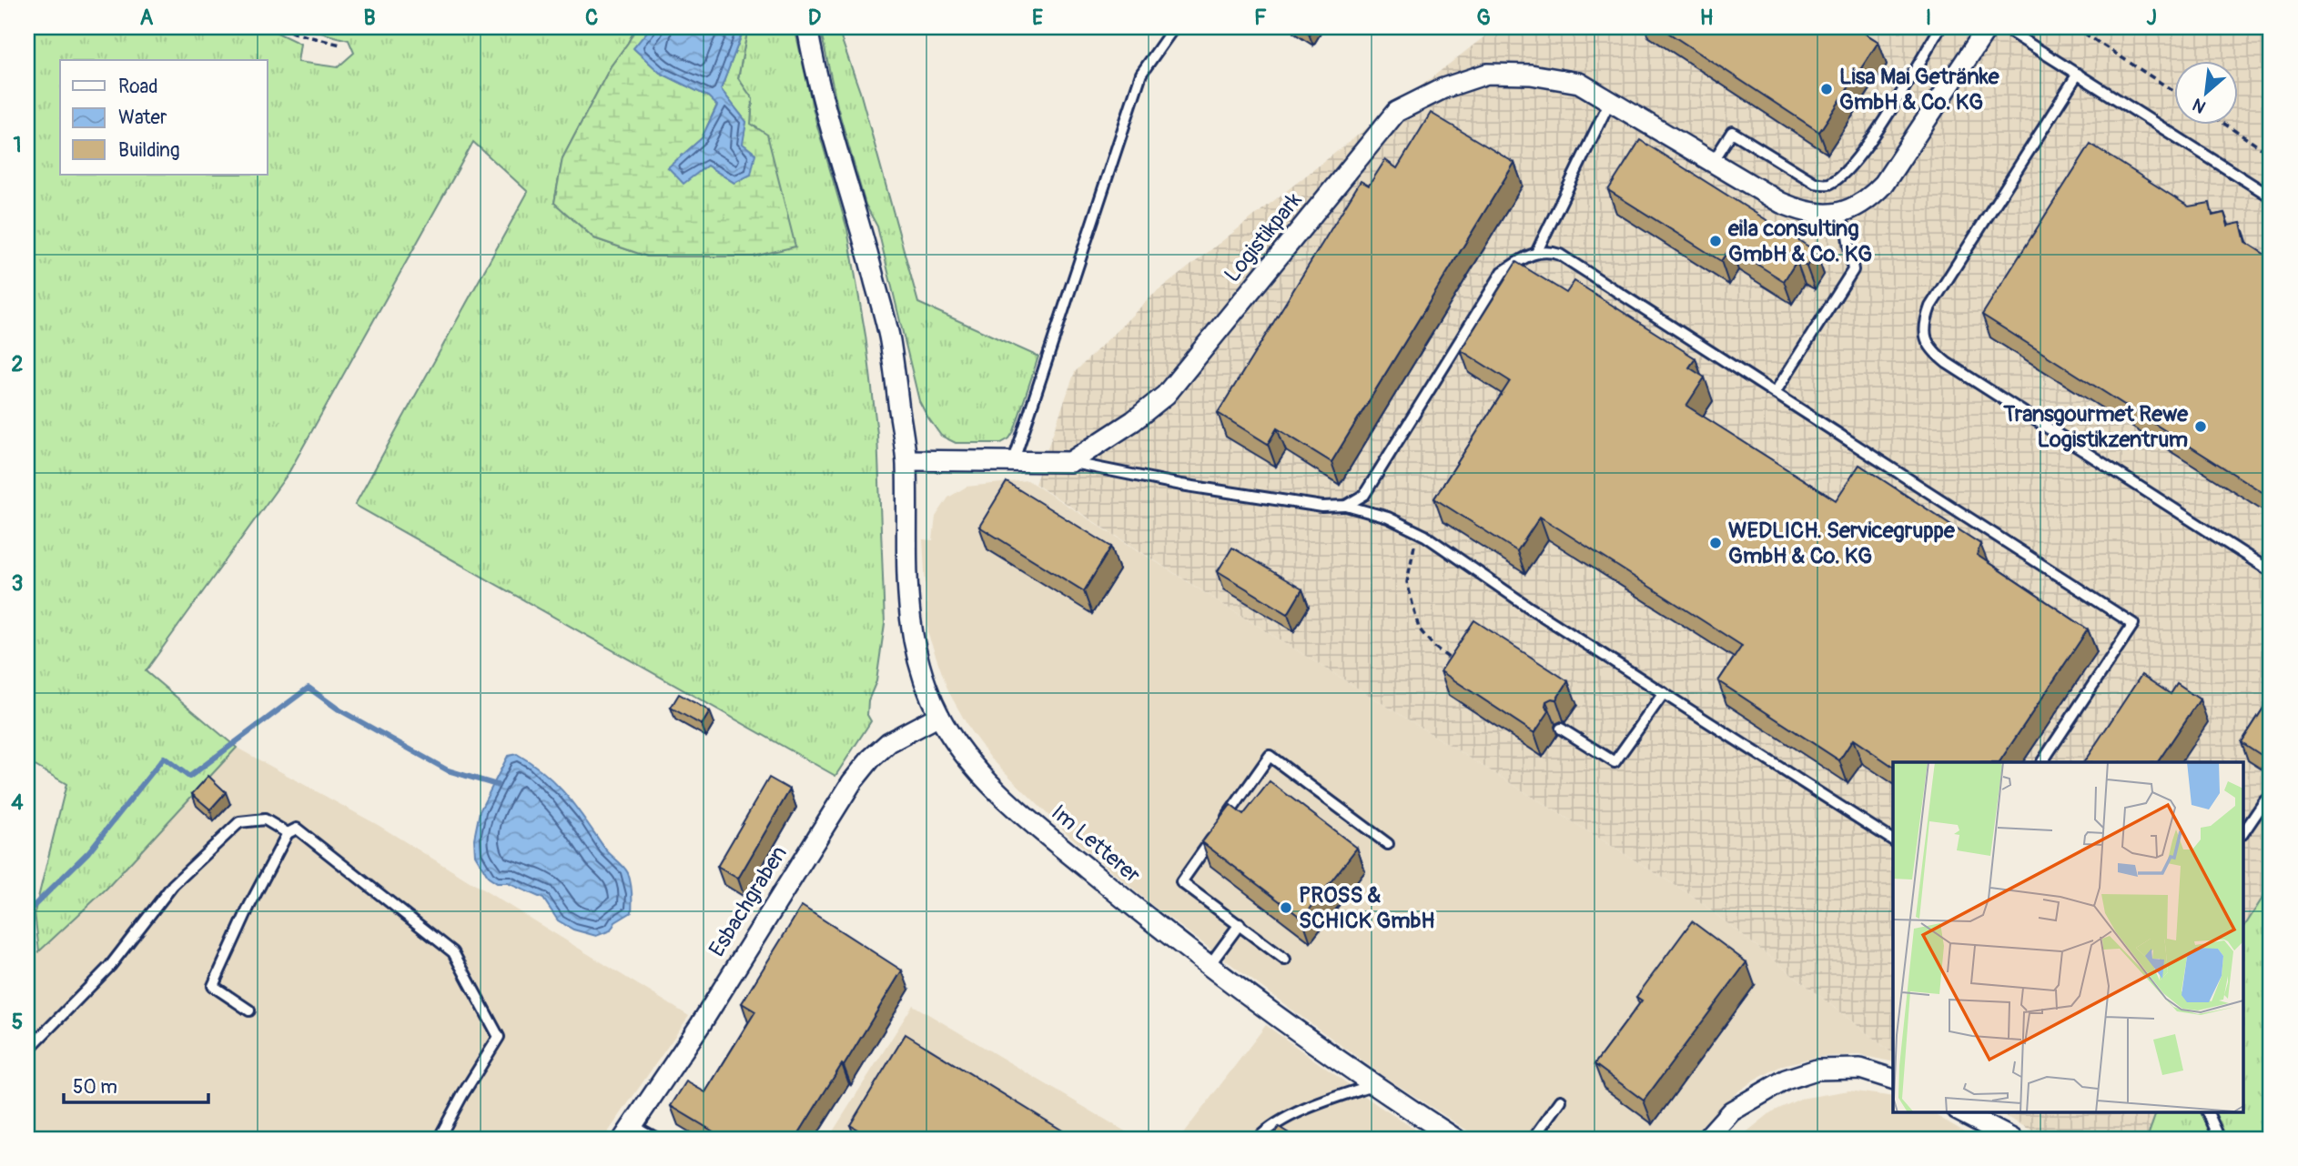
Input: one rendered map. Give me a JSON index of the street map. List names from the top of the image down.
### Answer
{
  "streets": {
    "street": ["Logistikpark", "Im Letterer", "Esbachgraben"]
  },
  "crossings": [
    ["Im Letterer", "Esbachgraben"]
  ],
  "places": [
    "Lisa Mai Getränke GmbH & Co. KG",
    "eila consulting GmbH & Co. KG",
    "Transgourmet Rewe Logistikzentrum",
    "WEDLICH. Servicegruppe GmbH & Co. KG",
    "PROSS & SCHICK GmbH"
  ],
  "legend": ["Road", "Water", "Building"],
  "scale_bar": "50 m",
  "north": "bottom left",
  "grid": {
    "columns": [
      "A",
      "B",
      "C",
      "D",
      "E",
      "F",
      "G",
      "H",
      "I",
      "J"
    ],
    "rows": [
      "1",
      "2",
      "3",
      "4",
      "5"
    ]
  }
}
